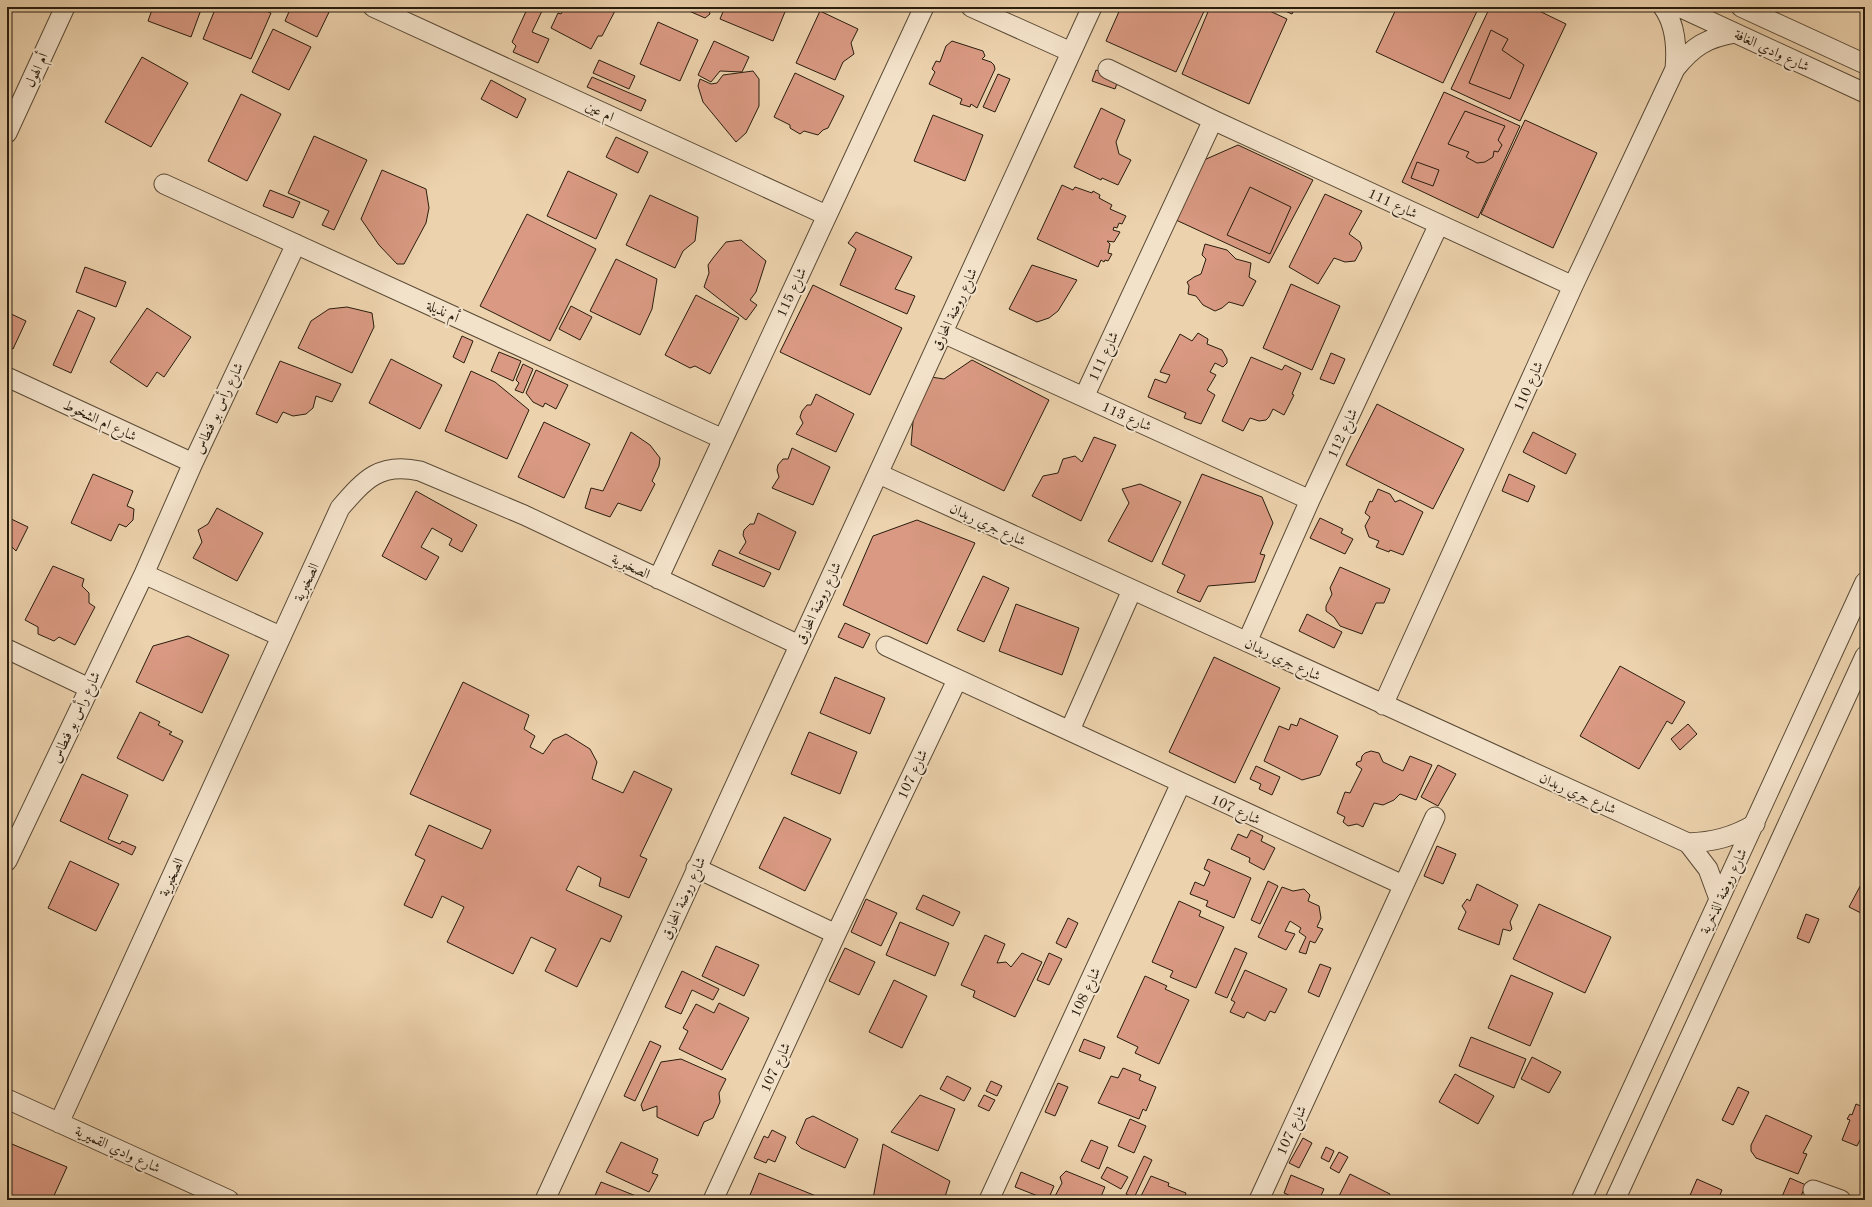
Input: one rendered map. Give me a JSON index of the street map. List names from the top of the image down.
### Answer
{
  "streets": {
    "street": [
      "شارع وادي الغافة",
      "أم الهول",
      "ام عين",
      "شارع 111",
      "شارع 115",
      "شارع روضة المحارق",
      "أم نذيلة",
      "شارع 110",
      "شارع رأس بو فنطاس",
      "شارع 113",
      "شارع ام الشخوط",
      "شارع 112",
      "شارع جري ربدان",
      "الصخبرية",
      "شارع 107",
      "شارع روضة الذخرية",
      "شارع 108",
      "شارع وادي القميرية"
    ]
  },
  "crossings": [
    ["شارع وادي الغافة", "شارع 110"],
    ["ام عين", "شارع 115"],
    ["شارع 111", "شارع 110"],
    ["شارع 111", "شارع 113"],
    ["شارع 111", "شارع 112"],
    ["شارع 115", "أم نذيلة"],
    ["شارع 115", "الصخبرية"],
    ["شارع روضة المحارق", "شارع 113"],
    ["شارع روضة المحارق", "شارع جري ربدان"],
    ["شارع روضة المحارق", "الصخبرية"],
    ["أم نذيلة", "شارع رأس بو فنطاس"],
    ["شارع 110", "شارع جري ربدان"],
    ["شارع رأس بو فنطاس", "شارع ام الشخوط"],
    ["شارع 113", "شارع 112"],
    ["شارع 112", "شارع جري ربدان"],
    ["شارع جري ربدان", "شارع روضة الذخرية"],
    ["الصخبرية", "شارع وادي القميرية"],
    ["شارع 107", "شارع 108"]
  ]
}
